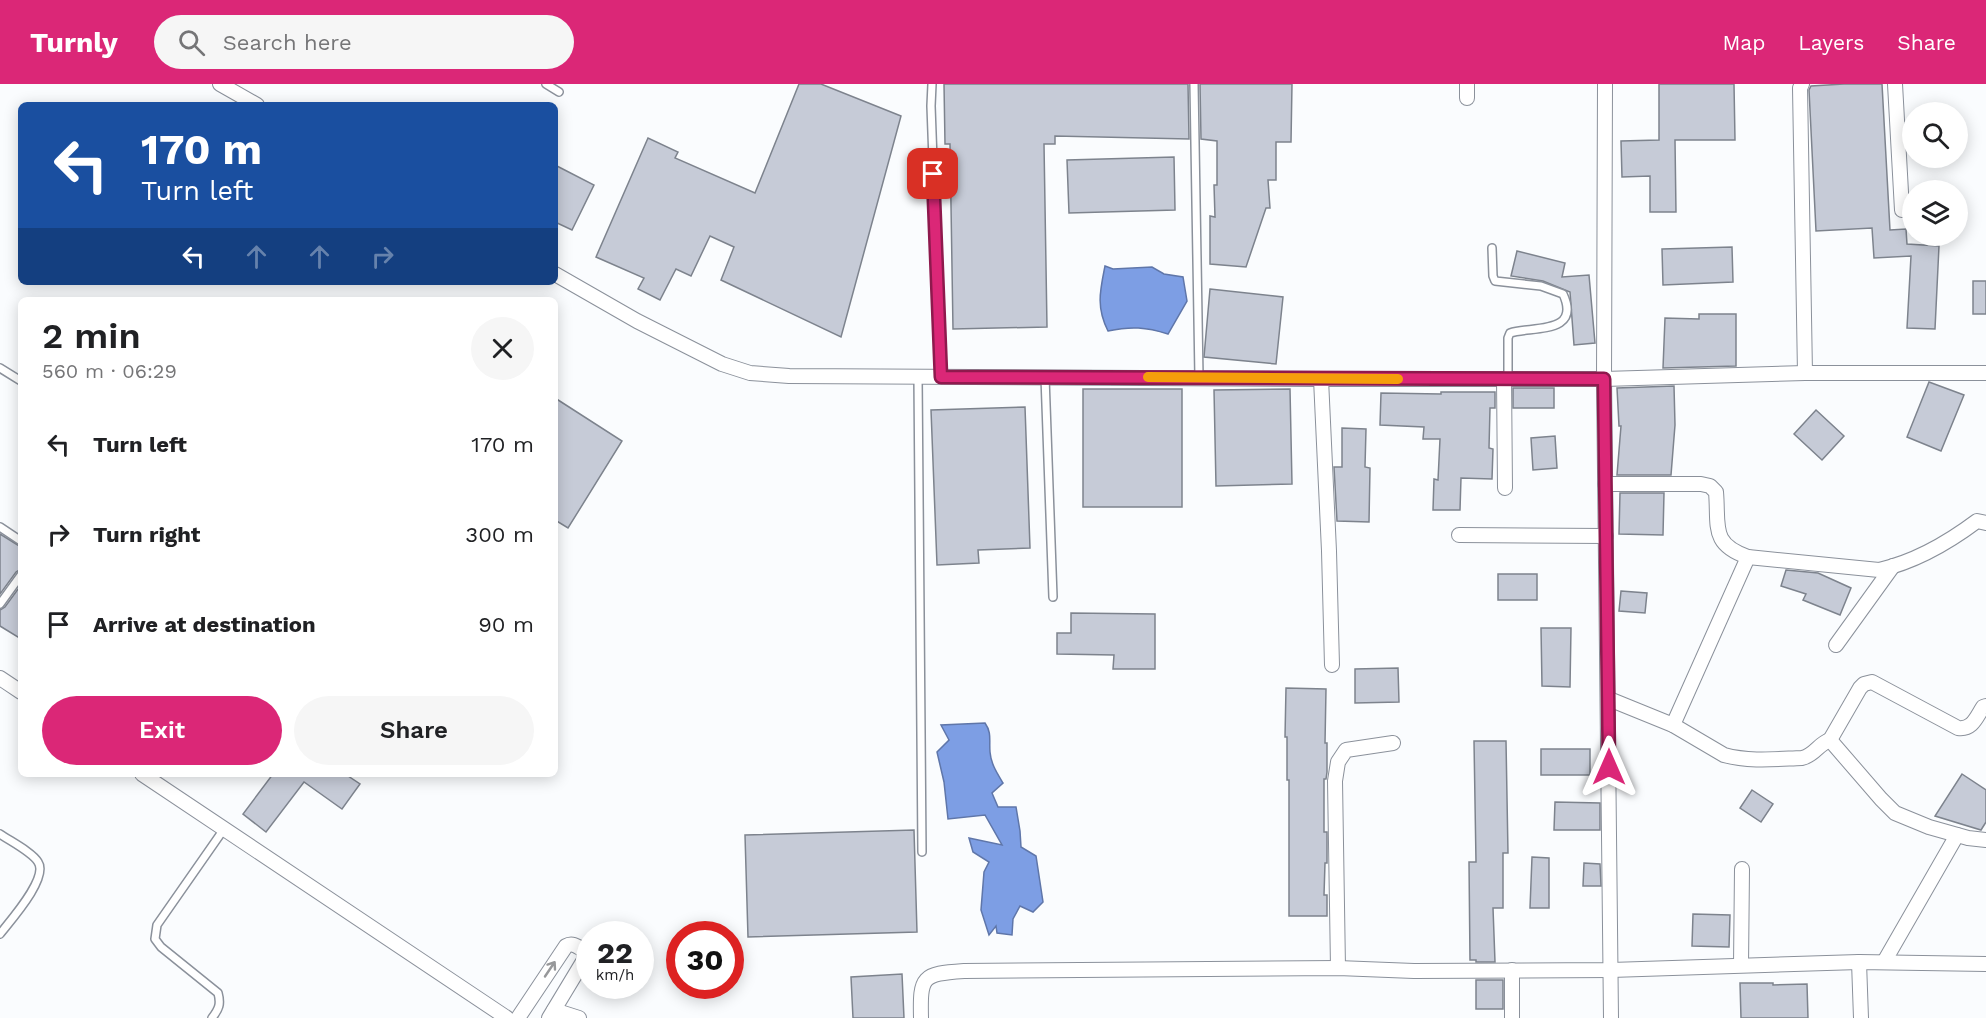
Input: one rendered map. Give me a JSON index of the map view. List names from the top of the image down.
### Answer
{
  "page": {
    "header": "Turnly",
    "search": "Search here",
    "nav": ["Map", "Layers", "Share"],
    "turn": ["170 m", "Turn left"],
    "heading": ["2 min", "560 m · 06:29"],
    "list": [
      {
        "name": "Turn left",
        "value": "170 m"
      },
      {
        "name": "Turn right",
        "value": "300 m"
      },
      {
        "name": "Arrive at destination",
        "value": "90 m"
      }
    ],
    "buttons": ["Exit", "Share"],
    "speed": "22 km/h",
    "limit": "30"
  }
}
